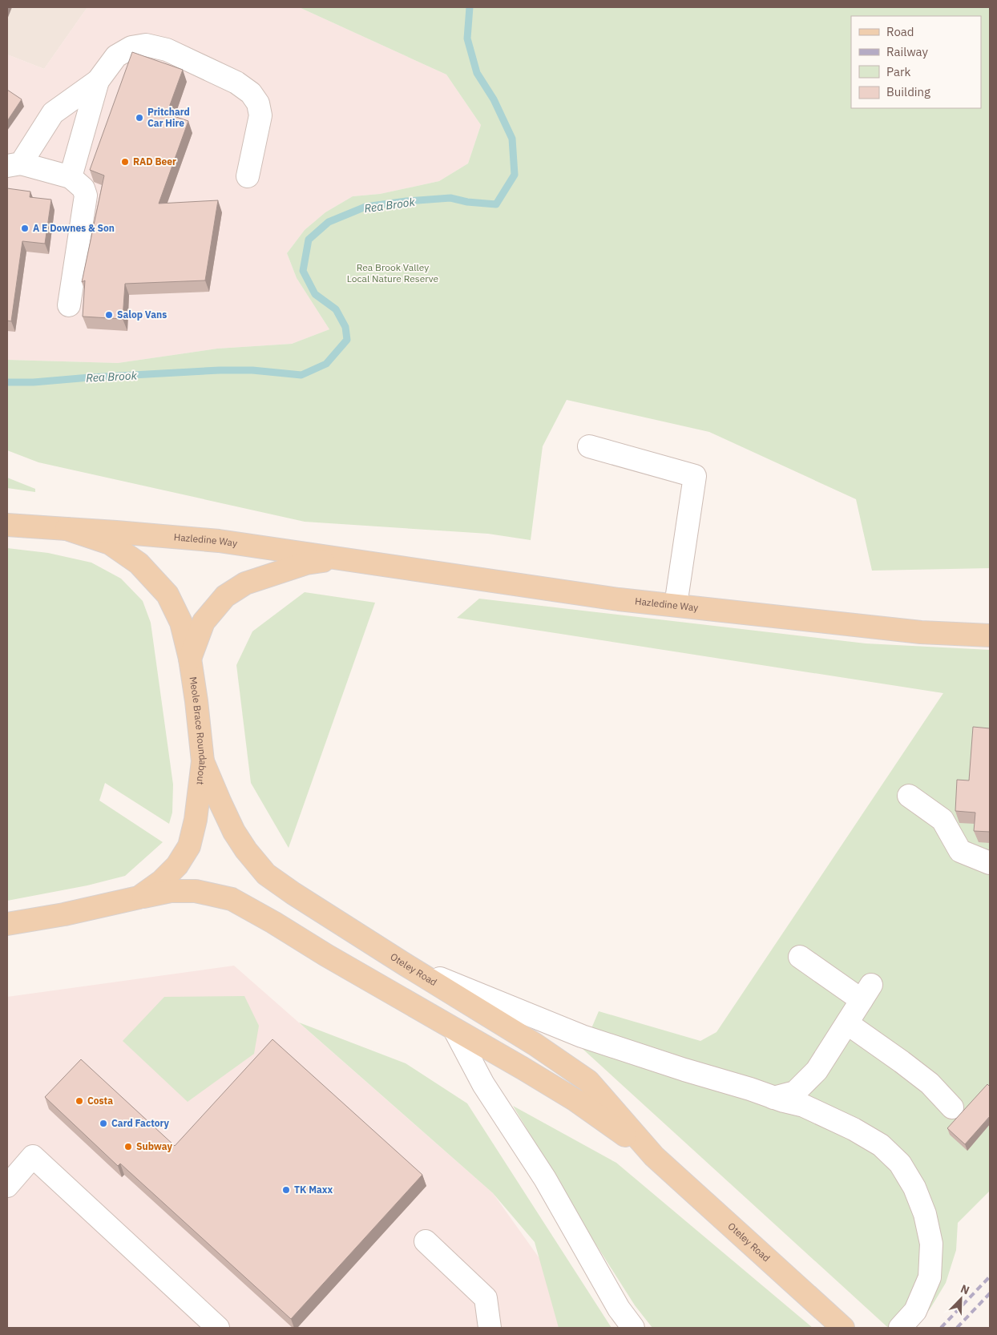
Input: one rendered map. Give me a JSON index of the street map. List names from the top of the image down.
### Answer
{
  "streets": {
    "main road": ["Hazledine Way", "Meole Brace Roundabout", "Oteley Road"]
  },
  "crossings": [
    ["Hazledine Way", "Meole Brace Roundabout"],
    ["Meole Brace Roundabout", "Oteley Road"]
  ],
  "water": ["Rea Brook"],
  "parks": ["Rea Brook Valley Local Nature Reserve"],
  "places": [
    "Pritchard Car Hire",
    "RAD Beer",
    "A E Downes & Son",
    "Salop Vans",
    "Costa",
    "Card Factory",
    "Subway",
    "TK Maxx"
  ],
  "legend": [
    "Road",
    "Railway",
    "Park",
    "Building"
  ],
  "north": "top right"
}
